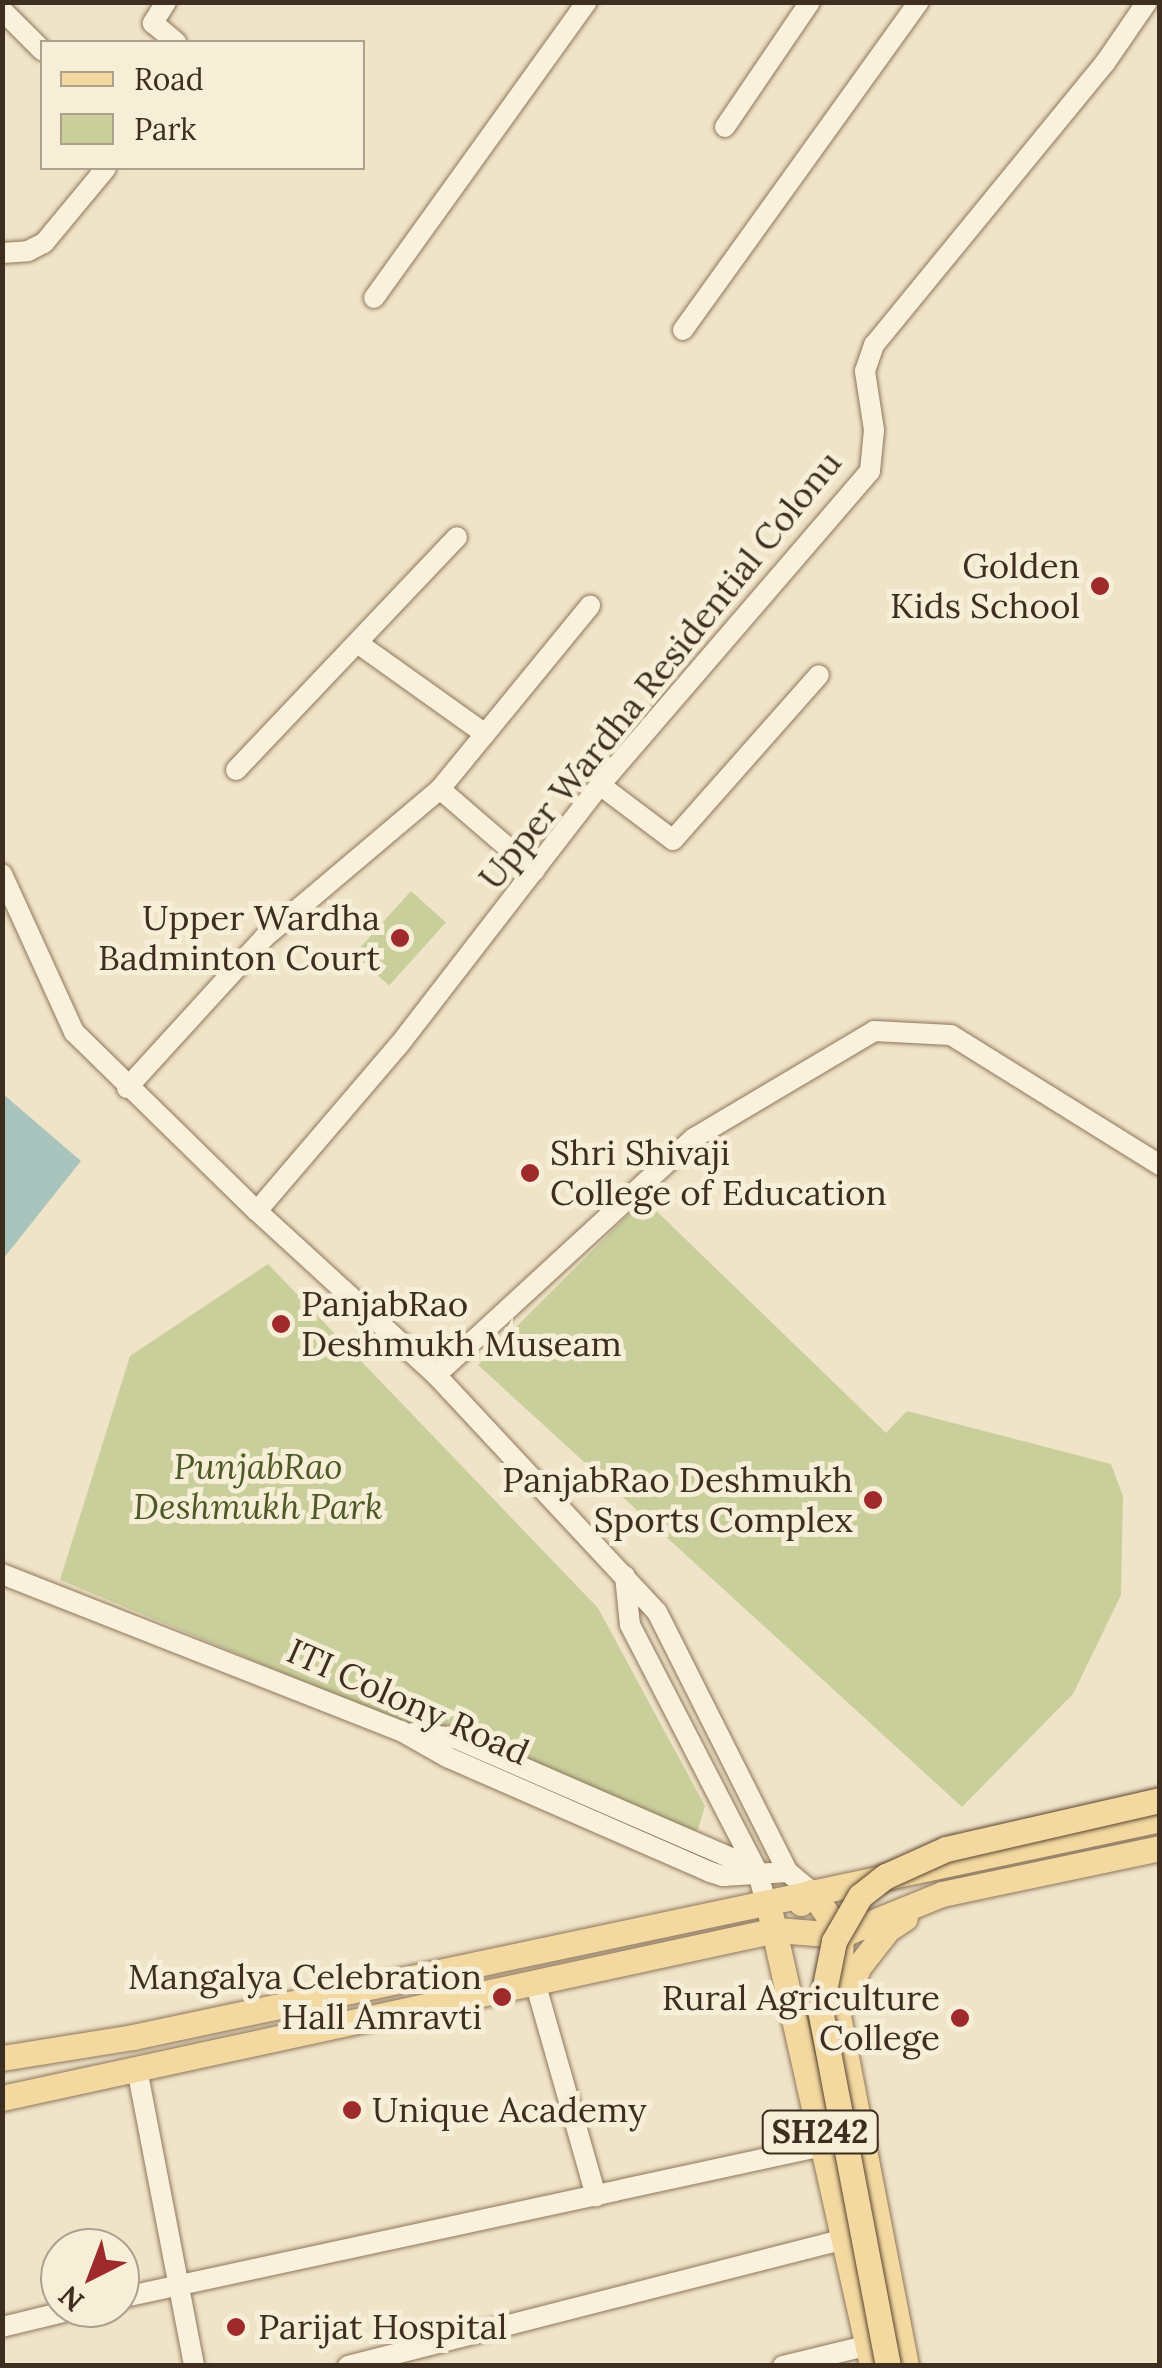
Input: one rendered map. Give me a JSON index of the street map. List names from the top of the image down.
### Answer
{
  "streets": {
    "main road": ["SH242"],
    "street": ["Upper Wardha Residential Colonu", "ITI Colony Road"]
  },
  "parks": ["PunjabRao Deshmukh Park"],
  "places": [
    "Golden Kids School",
    "Upper Wardha Badminton Court",
    "Shri Shivaji College of Education",
    "PanjabRao Deshmukh Museam",
    "PanjabRao Deshmukh Sports Complex",
    "Mangalya Celebration Hall Amravti",
    "Rural Agriculture College",
    "Unique Academy",
    "Parijat Hospital"
  ],
  "legend": ["Road", "Park"],
  "north": "bottom left"
}
